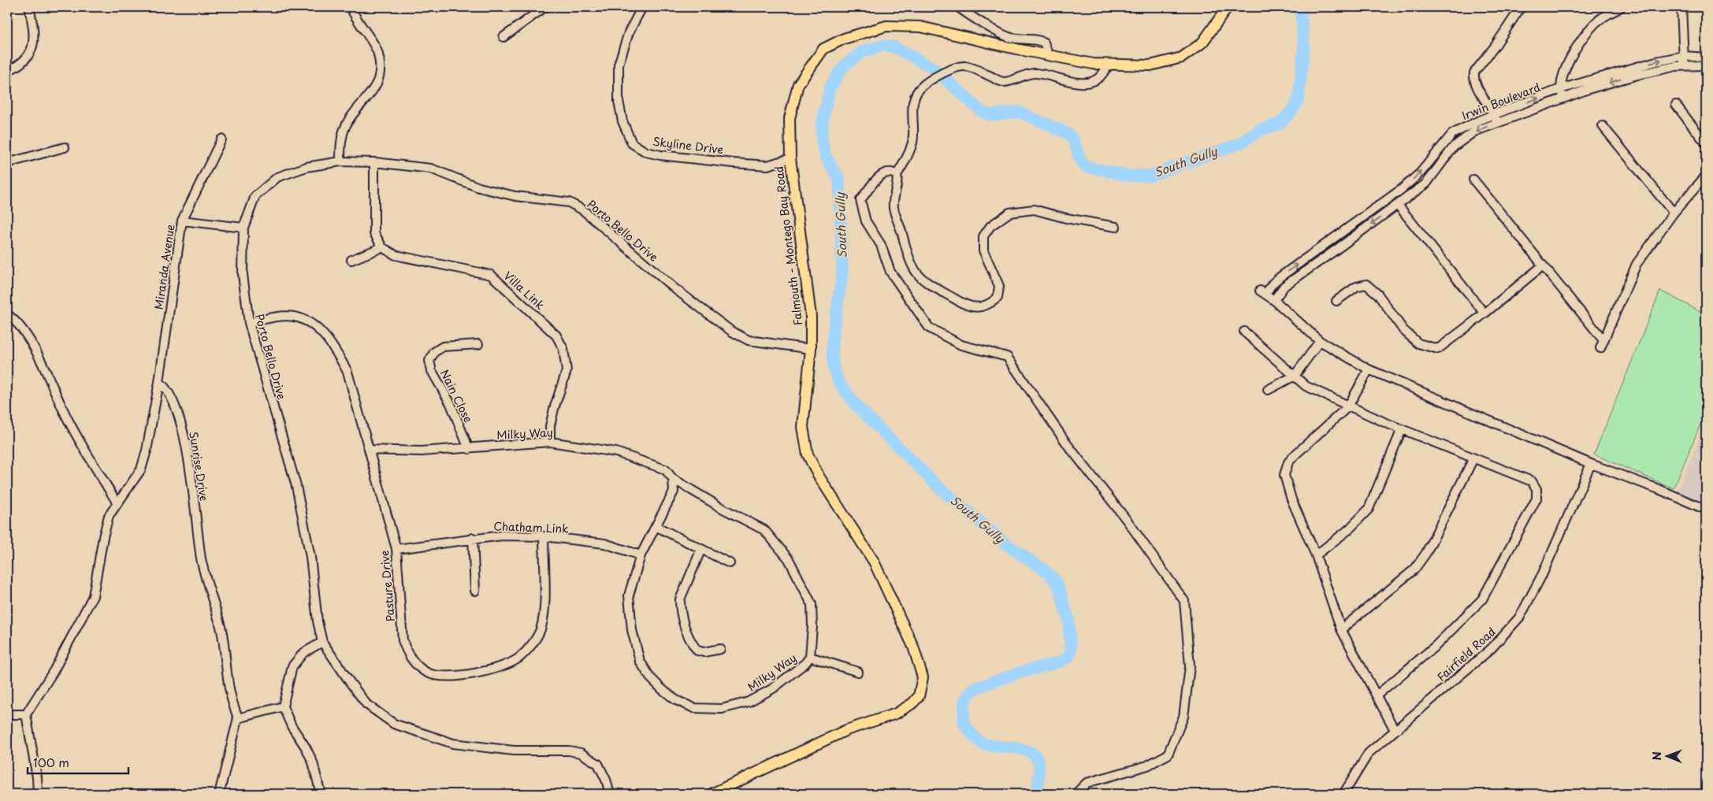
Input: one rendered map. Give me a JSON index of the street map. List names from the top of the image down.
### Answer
{
  "streets": {
    "main road": ["Falmouth - Montego Bay Road"],
    "street": [
      "Irwin Boulevard",
      "Skyline Drive",
      "Porto Bello Drive",
      "Miranda Avenue",
      "Villa Link",
      "Nain Close",
      "Milky Way",
      "Sunrise Drive",
      "Chatham Link",
      "Pasture Drive",
      "Fairfield Road"
    ]
  },
  "crossings": [
    ["Skyline Drive", "Falmouth - Montego Bay Road"],
    ["Porto Bello Drive", "Falmouth - Montego Bay Road"],
    ["Porto Bello Drive", "Pasture Drive"],
    ["Miranda Avenue", "Sunrise Drive"],
    ["Villa Link", "Milky Way"],
    ["Nain Close", "Milky Way"],
    ["Milky Way", "Chatham Link"],
    ["Milky Way", "Pasture Drive"],
    ["Chatham Link", "Pasture Drive"]
  ],
  "water": ["South Gully"],
  "scale_bar": "100 m",
  "north": "left"
}
